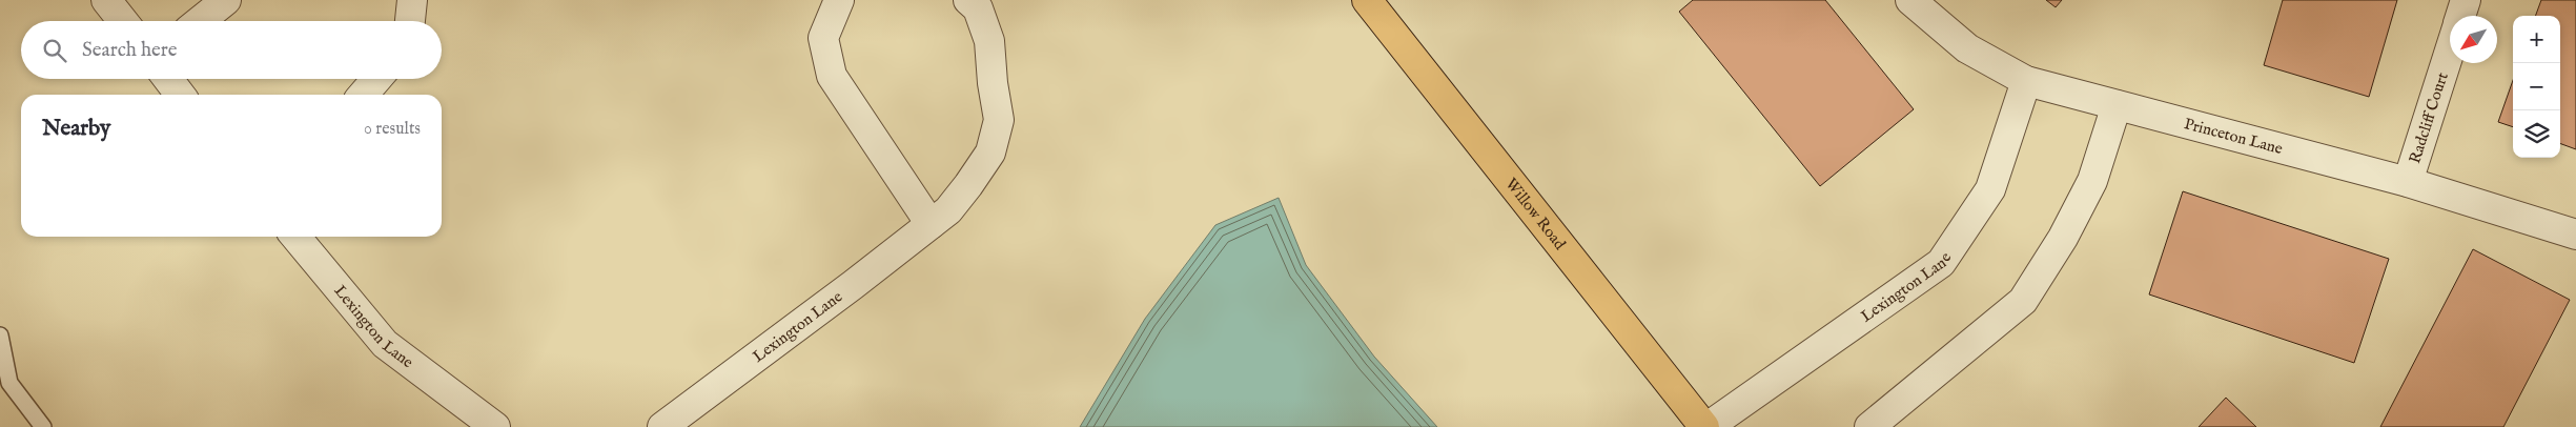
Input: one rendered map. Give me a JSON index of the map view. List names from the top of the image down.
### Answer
{
  "streets": {
    "main road": ["Willow Road"],
    "street": ["Radcliff Court", "Princeton Lane", "Lexington Lane"]
  },
  "crossings": [
    ["Radcliff Court", "Princeton Lane"],
    ["Princeton Lane", "Lexington Lane"],
    ["Willow Road", "Lexington Lane"]
  ],
  "north": "bottom left",
  "page": {
    "map_buttons": ["+", "−"],
    "search": "Search here",
    "heading": ["Nearby", "0 results"]
  }
}
